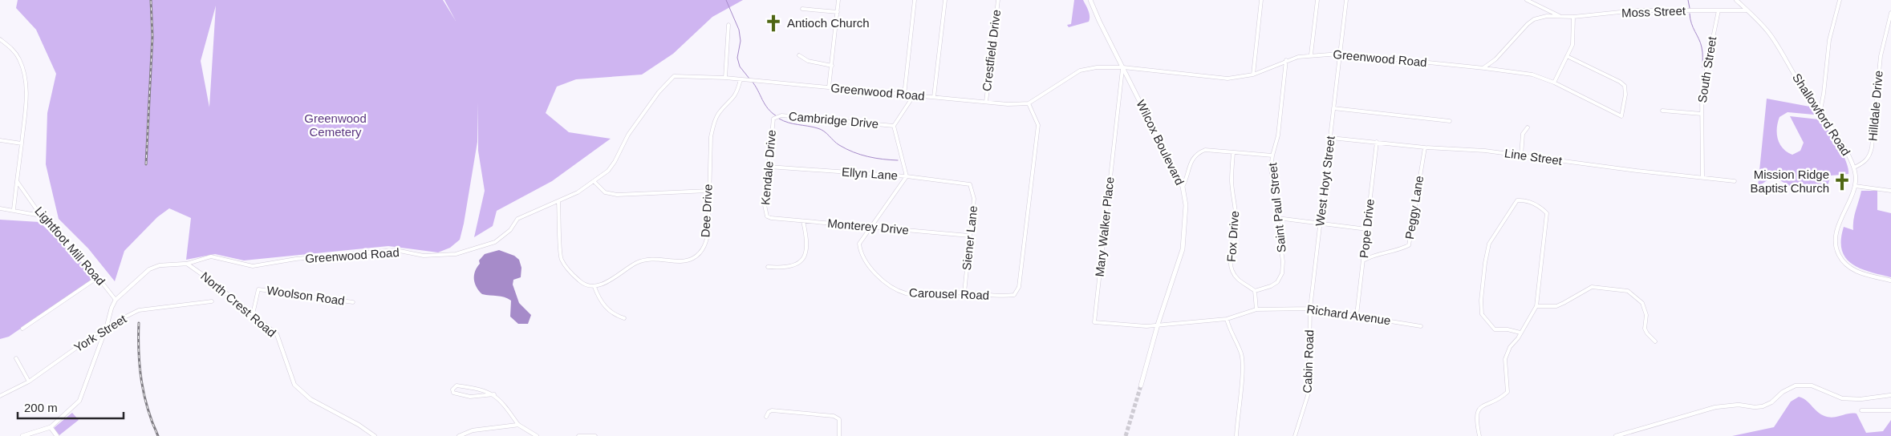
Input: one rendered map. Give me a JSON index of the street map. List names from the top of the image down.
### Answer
{
  "streets": {
    "main road": ["Wilcox Boulevard"],
    "street": [
      "Moss Street",
      "Crestfield Drive",
      "Greenwood Road",
      "South Street",
      "Hilldale Drive",
      "Shallowford Road",
      "Cambridge Drive",
      "Line Street",
      "Kendale Drive",
      "Ellyn Lane",
      "West Hoyt Street",
      "Saint Paul Street",
      "Peggy Lane",
      "Dee Drive",
      "Monterey Drive",
      "Mary Walker Place",
      "Pope Drive",
      "Fox Drive",
      "Siener Lane",
      "Lightfoot Mill Road",
      "Carousel Road",
      "Woolson Road",
      "North Crest Road",
      "Richard Avenue",
      "York Street",
      "Cabin Road"
    ]
  },
  "crossings": [
    ["Moss Street", "Greenwood Road"],
    ["Moss Street", "South Street"],
    ["Moss Street", "Shallowford Road"],
    ["Crestfield Drive", "Greenwood Road"],
    ["Greenwood Road", "Wilcox Boulevard"],
    ["Greenwood Road", "West Hoyt Street"],
    ["Greenwood Road", "Saint Paul Street"],
    ["Greenwood Road", "Dee Drive"],
    ["Greenwood Road", "Mary Walker Place"],
    ["Greenwood Road", "Carousel Road"],
    ["Greenwood Road", "North Crest Road"],
    ["South Street", "Line Street"],
    ["Hilldale Drive", "Shallowford Road"],
    ["Cambridge Drive", "Kendale Drive"],
    ["Wilcox Boulevard", "Mary Walker Place"],
    ["Wilcox Boulevard", "Richard Avenue"],
    ["Line Street", "West Hoyt Street"],
    ["Line Street", "Peggy Lane"],
    ["Line Street", "Pope Drive"],
    ["Kendale Drive", "Ellyn Lane"],
    ["Kendale Drive", "Monterey Drive"],
    ["Ellyn Lane", "Siener Lane"],
    ["Ellyn Lane", "Carousel Road"],
    ["West Hoyt Street", "Richard Avenue"],
    ["West Hoyt Street", "Cabin Road"],
    ["Saint Paul Street", "Fox Drive"],
    ["Peggy Lane", "Pope Drive"],
    ["Monterey Drive", "Siener Lane"],
    ["Monterey Drive", "Carousel Road"],
    ["Mary Walker Place", "Richard Avenue"],
    ["Pope Drive", "Richard Avenue"],
    ["Siener Lane", "Carousel Road"],
    ["Woolson Road", "North Crest Road"],
    ["Richard Avenue", "Cabin Road"]
  ],
  "parks": ["Greenwood Cemetery"],
  "places": {
    "church": ["Antioch Church", "Mission Ridge Baptist Church"]
  },
  "scale_bar": "200 m"
}
